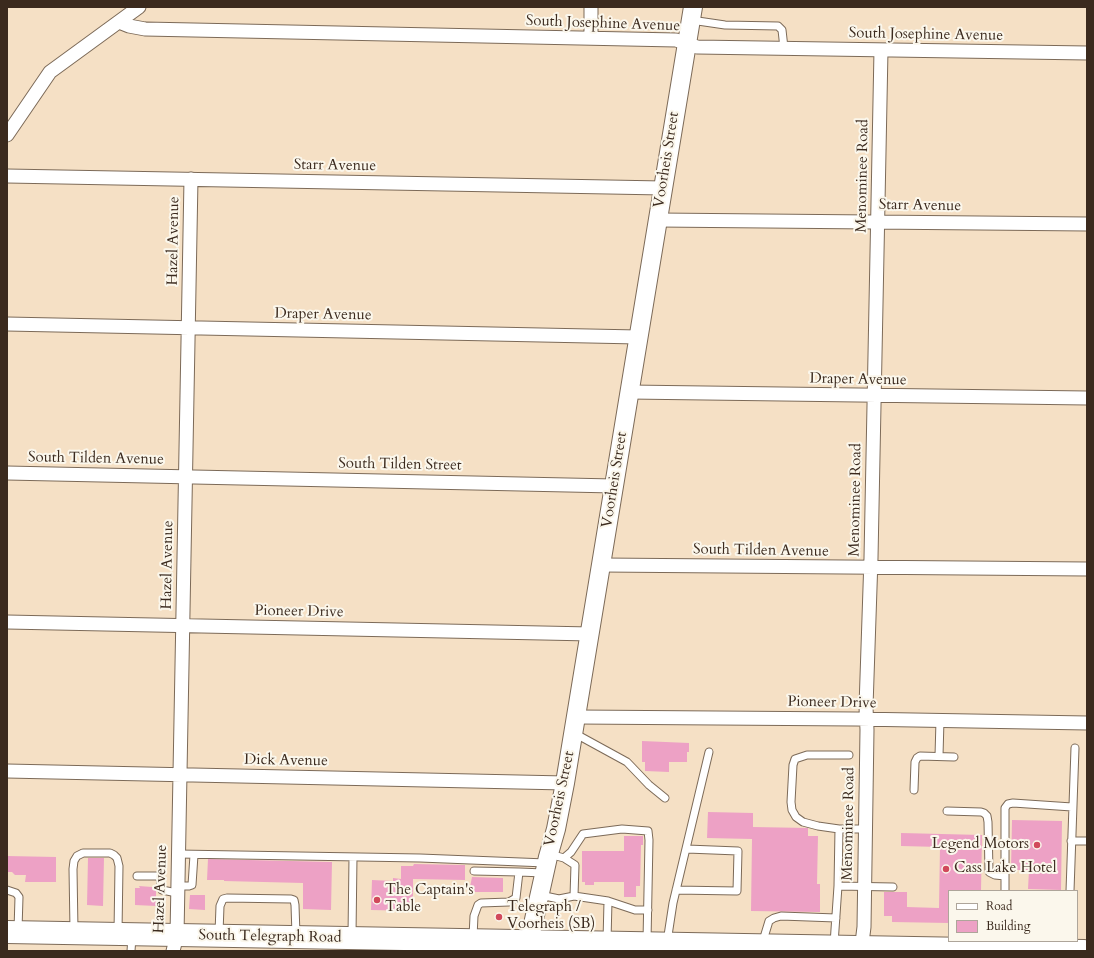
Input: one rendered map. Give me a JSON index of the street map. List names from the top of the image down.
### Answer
{
  "streets": {
    "highway": ["South Telegraph Road"],
    "street": [
      "South Josephine Avenue",
      "Voorheis Street",
      "Starr Avenue",
      "Menominee Road",
      "Hazel Avenue",
      "Draper Avenue",
      "South Tilden Avenue",
      "South Tilden Street",
      "Pioneer Drive",
      "Dick Avenue"
    ]
  },
  "crossings": [
    ["South Josephine Avenue", "Voorheis Street"],
    ["South Josephine Avenue", "Menominee Road"],
    ["Voorheis Street", "Starr Avenue"],
    ["Voorheis Street", "Draper Avenue"],
    ["Voorheis Street", "South Tilden Avenue"],
    ["Voorheis Street", "South Tilden Street"],
    ["Voorheis Street", "Pioneer Drive"],
    ["Voorheis Street", "Dick Avenue"],
    ["Voorheis Street", "South Telegraph Road"],
    ["Starr Avenue", "Menominee Road"],
    ["Starr Avenue", "Hazel Avenue"],
    ["Menominee Road", "Draper Avenue"],
    ["Menominee Road", "South Tilden Avenue"],
    ["Menominee Road", "Pioneer Drive"],
    ["Menominee Road", "South Telegraph Road"],
    ["Hazel Avenue", "Draper Avenue"],
    ["Hazel Avenue", "South Tilden Avenue"],
    ["Hazel Avenue", "South Tilden Street"],
    ["Hazel Avenue", "Pioneer Drive"],
    ["Hazel Avenue", "Dick Avenue"],
    ["Hazel Avenue", "South Telegraph Road"],
    ["South Tilden Avenue", "South Tilden Street"]
  ],
  "places": [
    "Legend Motors",
    "Cass Lake Hotel",
    "The Captain's Table",
    "Telegraph / Voorheis (SB)"
  ],
  "legend": ["Road", "Building"]
}
